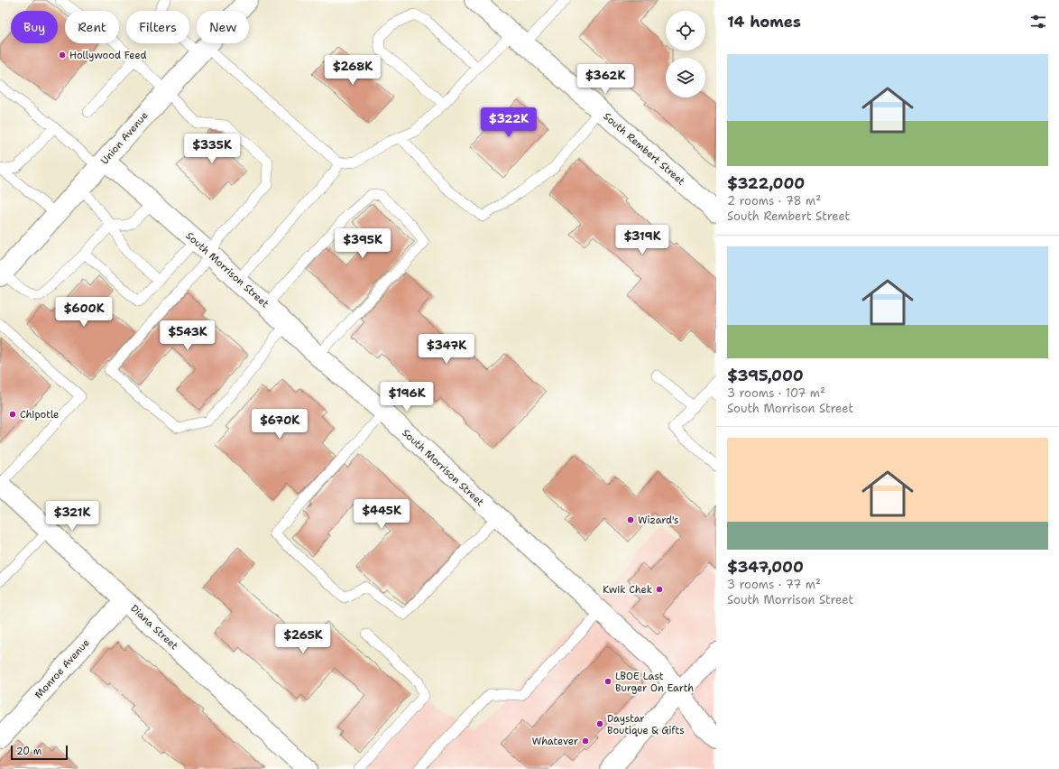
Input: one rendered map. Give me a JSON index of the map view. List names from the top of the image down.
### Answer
{
  "streets": {
    "street": [
      "Union Avenue",
      "South Rembert Street",
      "South Morrison Street",
      "Diana Street",
      "Monroe Avenue"
    ]
  },
  "crossings": [
    ["Union Avenue", "South Morrison Street"],
    ["Diana Street", "Monroe Avenue"]
  ],
  "places": [
    "Hollywood Feed",
    "Chipotle",
    "Wizard's",
    "Kwik Chek",
    "LBOE Last Burger On Earth",
    "Daystar Boutique & Gifts",
    "Whatever"
  ],
  "scale_bar": "20 m",
  "page": {
    "heading": "14 homes",
    "chip": [
      "Buy",
      "Rent",
      "Filters",
      "New"
    ],
    "list": [
      {
        "name": "$322,000",
        "note": "2 rooms · 78 m² · South Rembert Street"
      },
      {
        "name": "$395,000",
        "note": "3 rooms · 107 m² · South Morrison Street"
      },
      {
        "name": "$347,000",
        "note": "3 rooms · 77 m² · South Morrison Street"
      }
    ],
    "price": [
      "$268K",
      "$362K",
      "$322K",
      "$335K",
      "$319K",
      "$395K",
      "$600K",
      "$543K",
      "$347K",
      "$196K",
      "$670K",
      "$445K",
      "$321K",
      "$265K"
    ],
    "scale": "20 m"
  }
}
